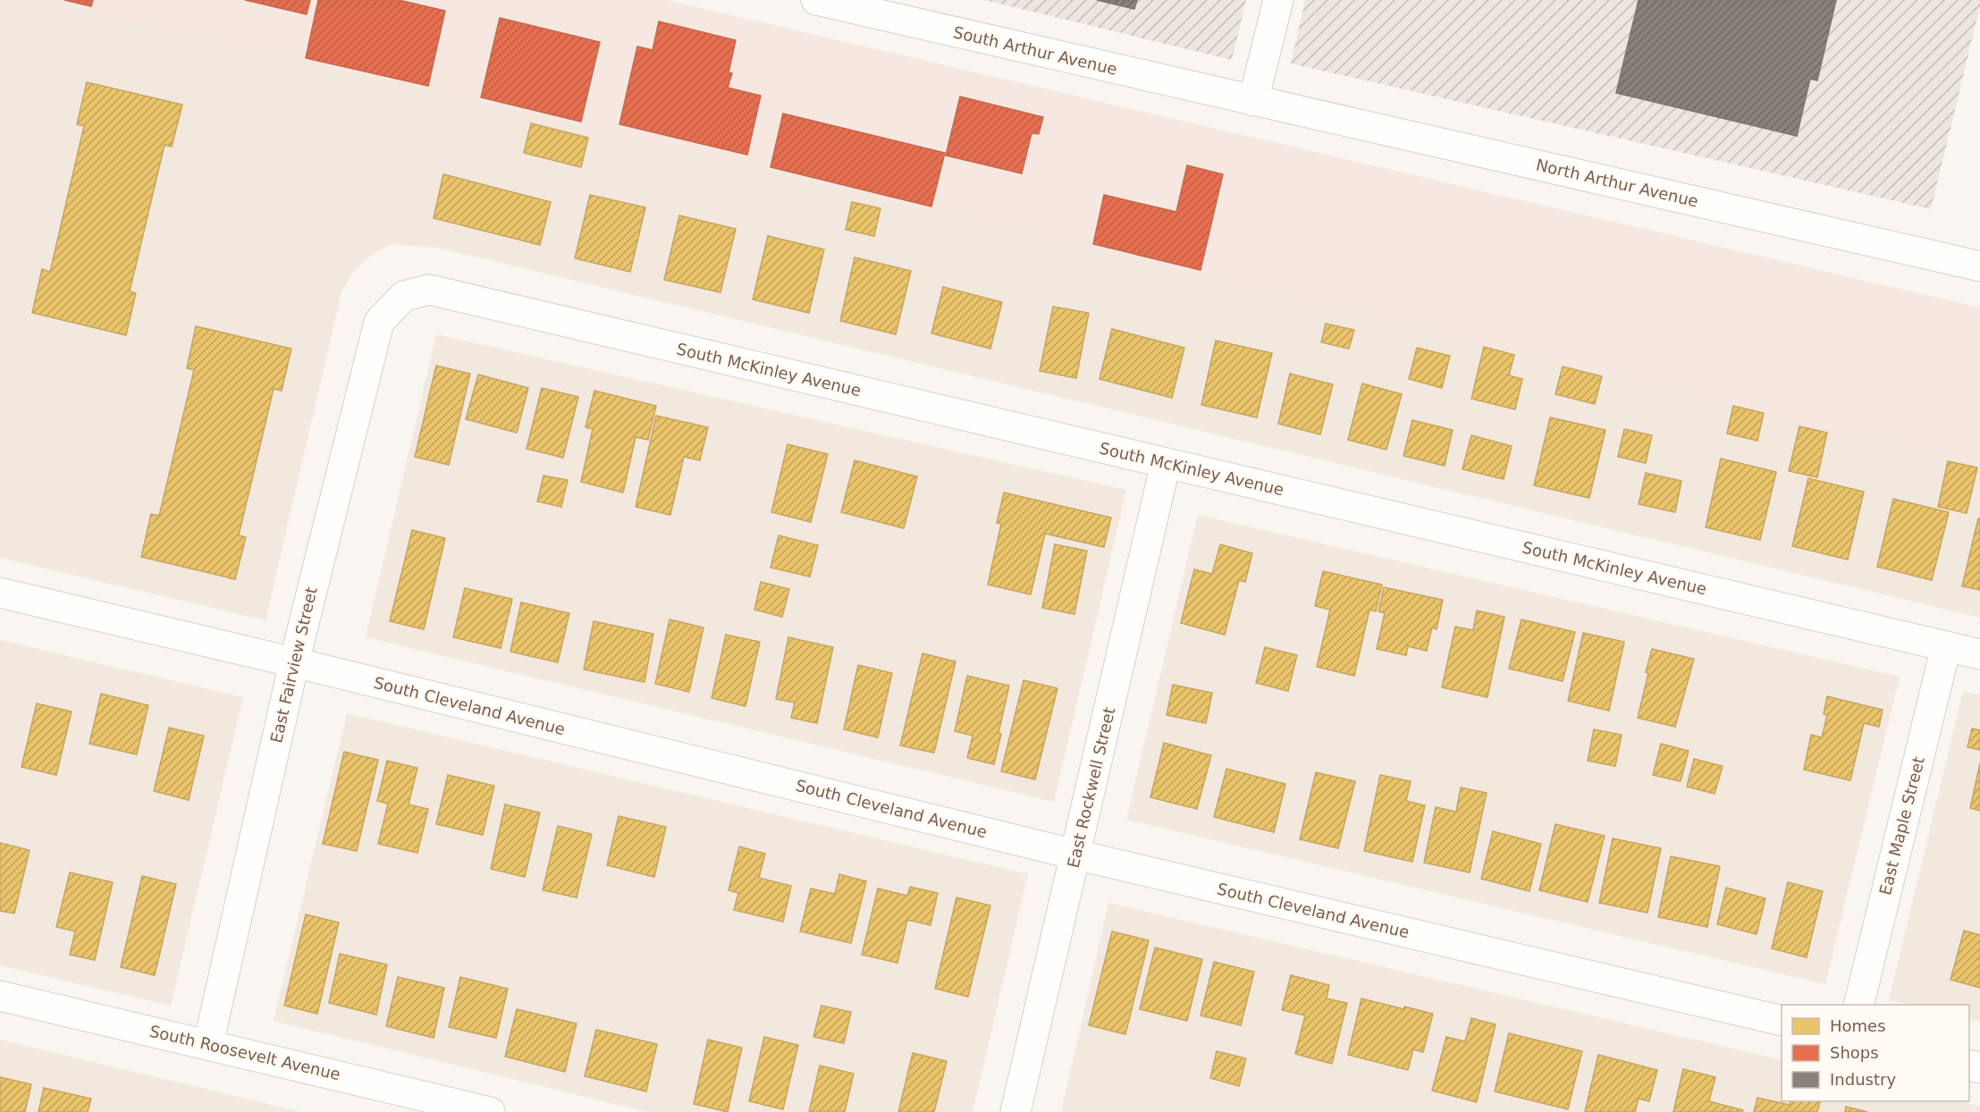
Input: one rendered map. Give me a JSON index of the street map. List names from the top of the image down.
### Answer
{
  "streets": {
    "street": [
      "South Arthur Avenue",
      "North Arthur Avenue",
      "South McKinley Avenue",
      "East Fairview Street",
      "South Cleveland Avenue",
      "East Rockwell Street",
      "East Maple Street",
      "South Roosevelt Avenue"
    ]
  },
  "crossings": [
    ["South Arthur Avenue", "North Arthur Avenue"],
    ["South McKinley Avenue", "East Fairview Street"],
    ["South McKinley Avenue", "East Rockwell Street"],
    ["South McKinley Avenue", "East Maple Street"],
    ["East Fairview Street", "South Cleveland Avenue"],
    ["East Fairview Street", "South Roosevelt Avenue"],
    ["South Cleveland Avenue", "East Rockwell Street"]
  ],
  "legend": ["Homes", "Shops", "Industry"]
}
